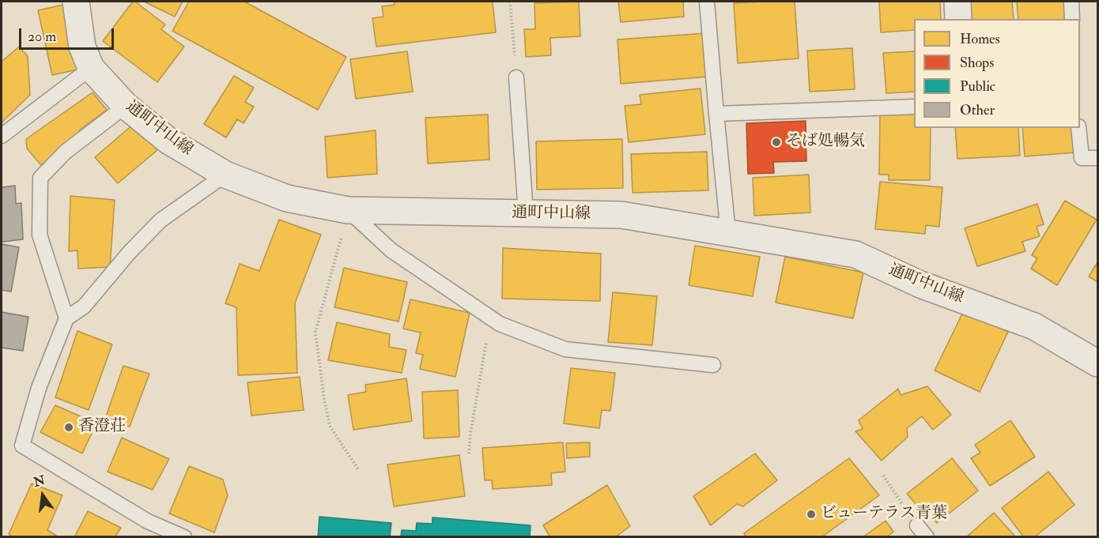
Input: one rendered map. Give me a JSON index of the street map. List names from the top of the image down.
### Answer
{
  "streets": {
    "street": ["通町中山線"]
  },
  "places": ["そば処暢気", "香澄荘", "ビューテラス青葉"],
  "legend": [
    "Homes",
    "Shops",
    "Public",
    "Other"
  ],
  "scale_bar": "20 m",
  "north": "top"
}
